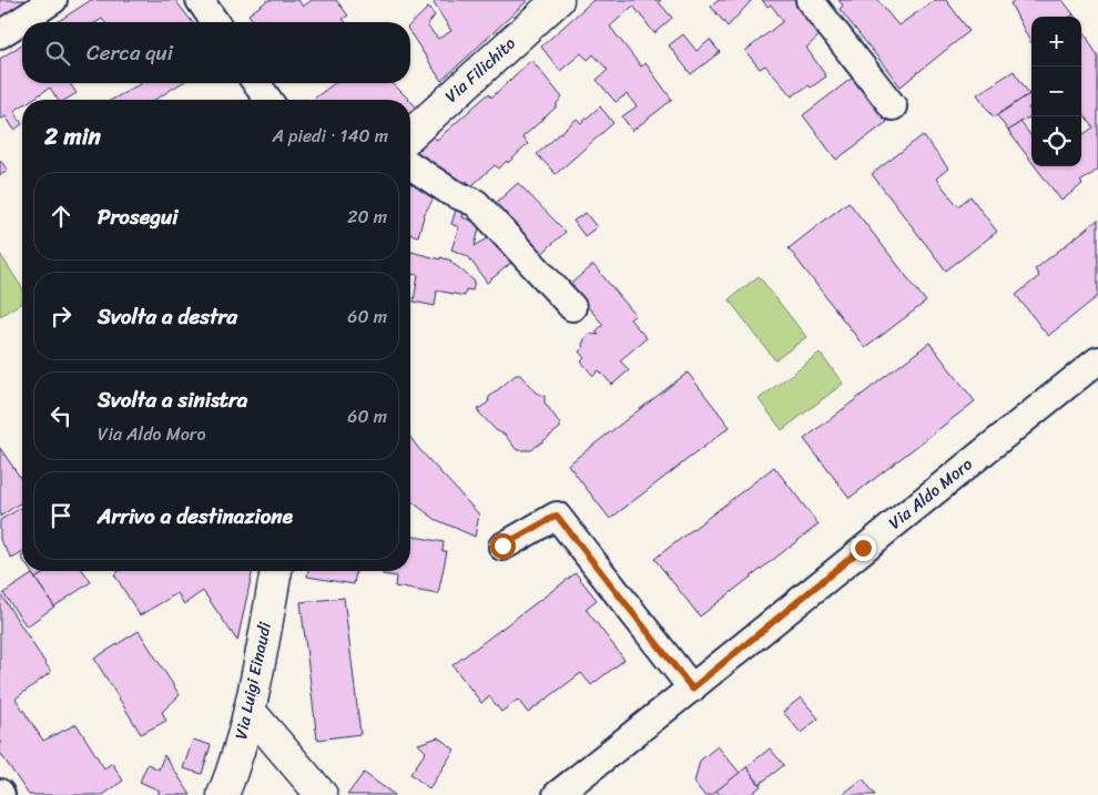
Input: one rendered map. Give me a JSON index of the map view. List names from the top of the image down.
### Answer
{
  "streets": {
    "street": ["Via Filichito", "Via Aldo Moro", "Via Luigi Einaudi"]
  },
  "page": {
    "map_buttons": ["+", "−"],
    "search": "Cerca qui",
    "heading": ["2 min", "A piedi · 140 m"],
    "list": [
      ["Prosegui", "20 m"],
      ["Svolta a destra", "60 m"],
      ["Svolta a sinistra", "Via Aldo Moro", "60 m"],
      "Arrivo a destinazione"
    ]
  }
}
